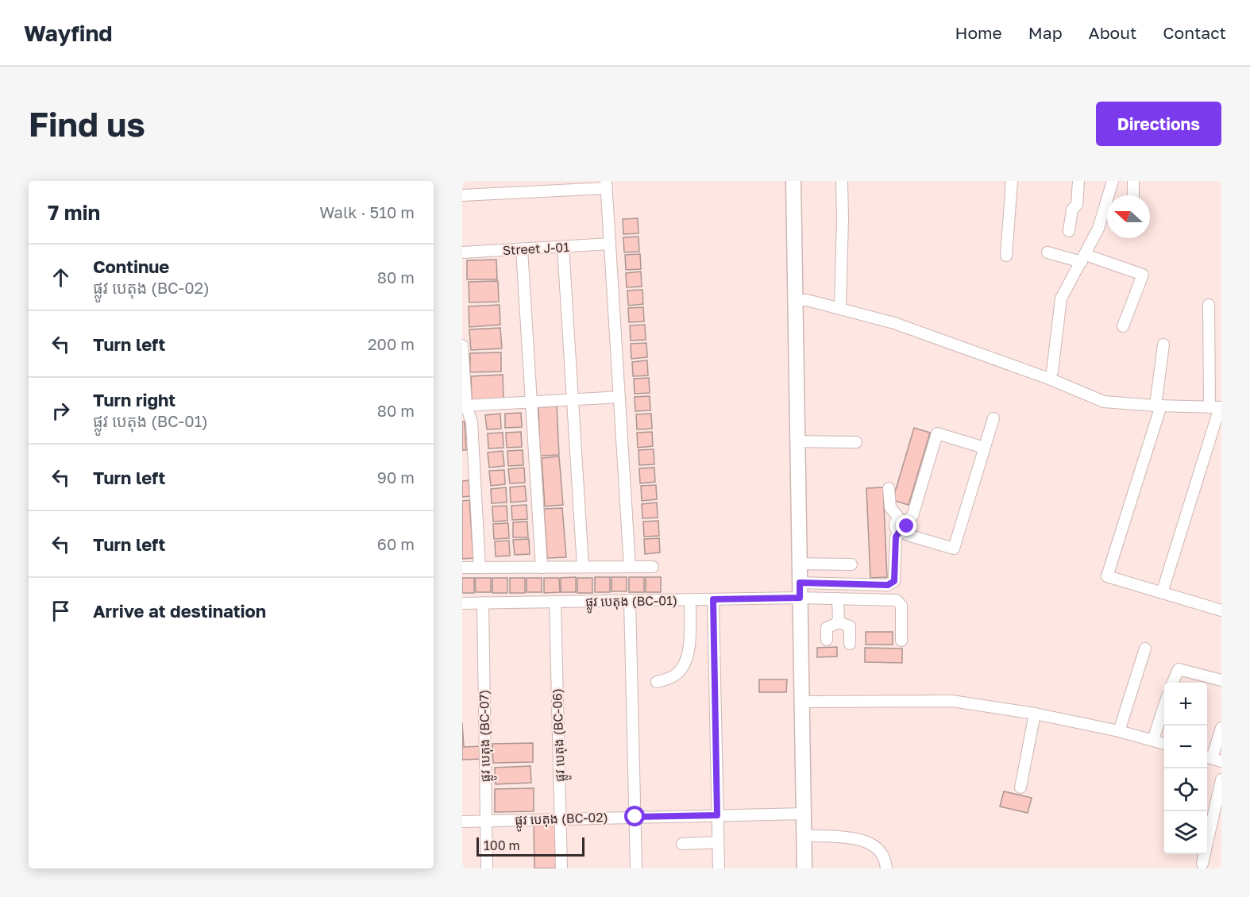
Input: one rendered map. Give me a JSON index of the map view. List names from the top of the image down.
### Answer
{
  "streets": {
    "street": [
      "Street J-01",
      "ផ្លូវ បេតុង (BC-01)",
      "ផ្លូវ បេតុង (BC-06)",
      "ផ្លូវ បេតុង (BC-07)",
      "ផ្លូវ បេតុង (BC-02)"
    ]
  },
  "crossings": [
    ["ផ្លូវ បេតុង (BC-01)", "ផ្លូវ បេតុង (BC-06)"],
    ["ផ្លូវ បេតុង (BC-01)", "ផ្លូវ បេតុង (BC-07)"],
    ["ផ្លូវ បេតុង (BC-06)", "ផ្លូវ បេតុង (BC-02)"],
    ["ផ្លូវ បេតុង (BC-07)", "ផ្លូវ បេតុង (BC-02)"]
  ],
  "scale_bar": "100 m",
  "north": "left",
  "page": {
    "header": "Wayfind",
    "nav": [
      "Home",
      "Map",
      "About",
      "Contact"
    ],
    "buttons": "Directions",
    "title": "Find us",
    "heading": ["7 min", "Walk · 510 m"],
    "list": [
      ["Continue", "ផ្លូវ បេតុង (BC-02)", "80 m"],
      ["Turn left", "200 m"],
      ["Turn right", "ផ្លូវ បេតុង (BC-01)", "80 m"],
      ["Turn left", "90 m"],
      ["Turn left", "60 m"],
      "Arrive at destination"
    ],
    "map_buttons": ["+", "−"],
    "scale": "100 m"
  }
}
